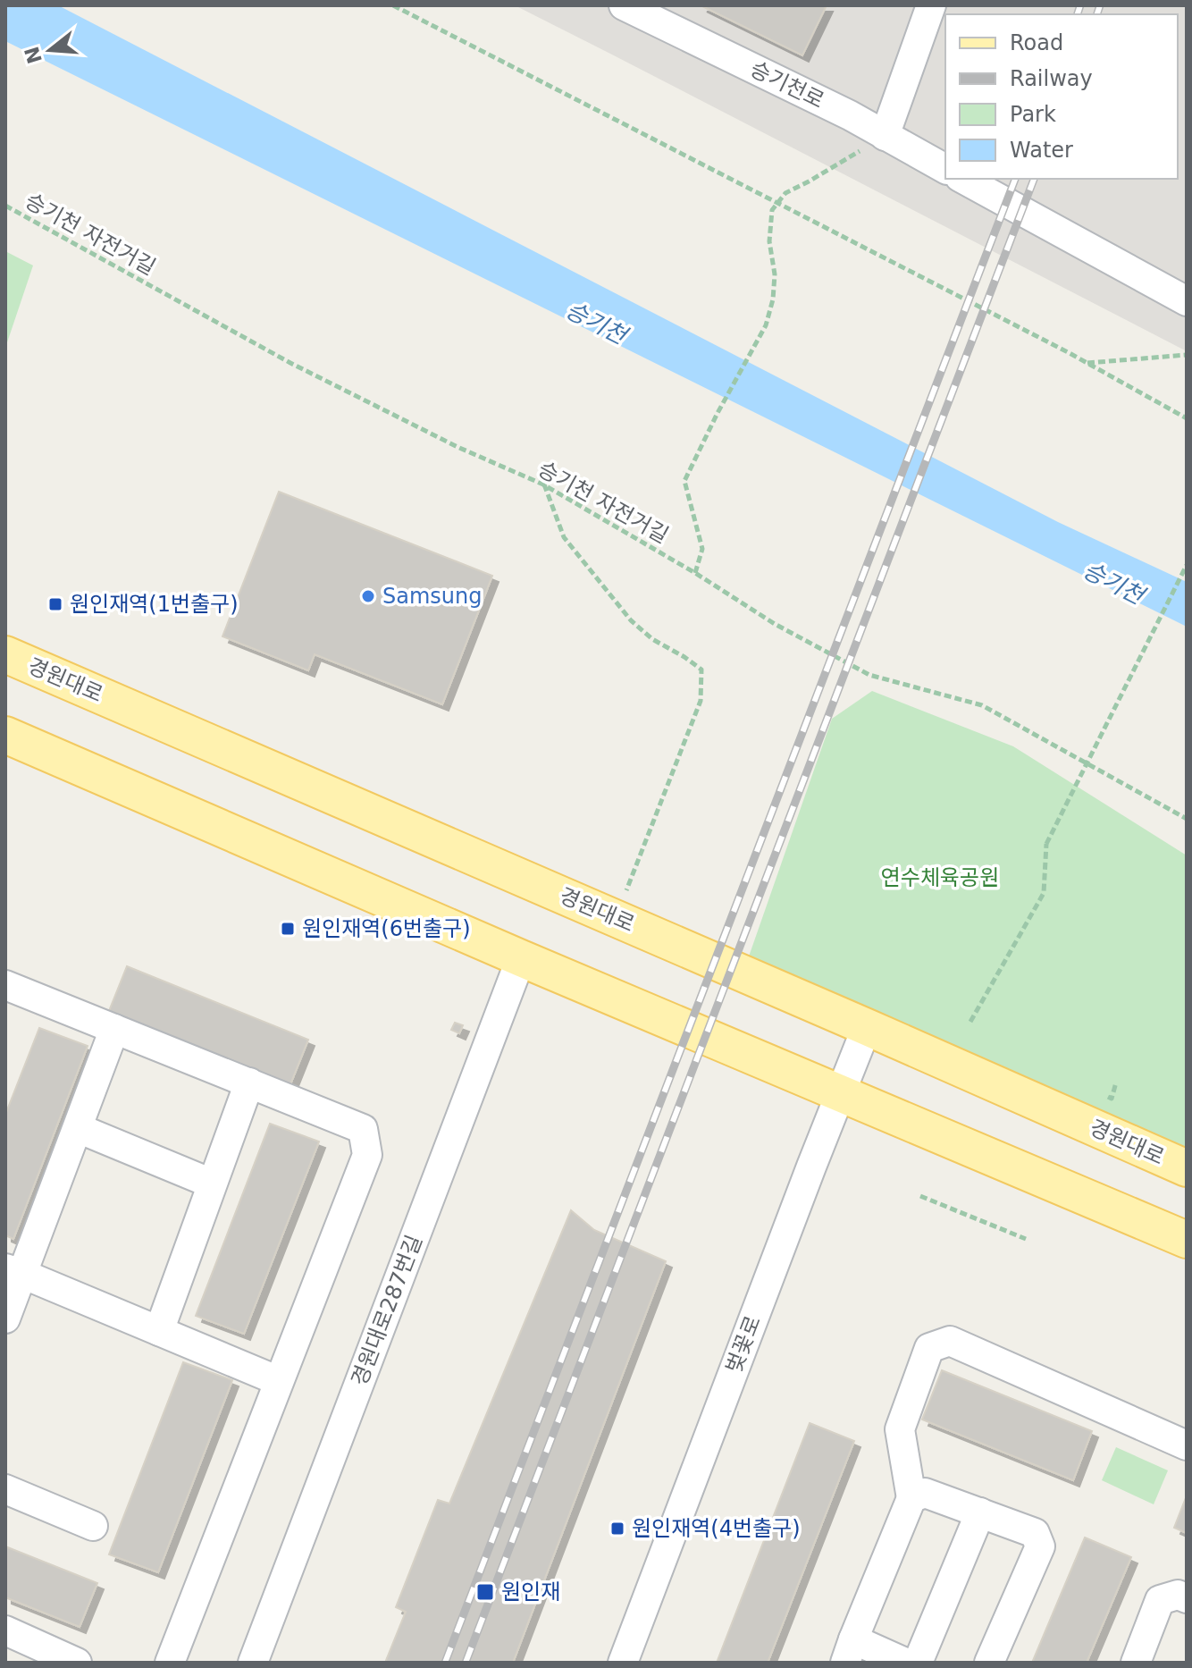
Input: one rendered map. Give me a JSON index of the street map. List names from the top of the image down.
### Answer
{
  "streets": {
    "main road": ["경원대로"],
    "street": ["승기천로", "경원대로287번길", "벚꽃로"],
    "path": ["승기천 자전거길"]
  },
  "crossings": [
    ["경원대로", "벚꽃로"]
  ],
  "water": ["승기천"],
  "parks": ["연수체육공원"],
  "places": {
    "other": ["Samsung"],
    "transit": [
      "원인재역(1번출구)",
      "원인재역(6번출구)",
      "원인재역(4번출구)",
      "원인재"
    ]
  },
  "legend": [
    "Road",
    "Railway",
    "Park",
    "Water"
  ],
  "north": "left"
}
